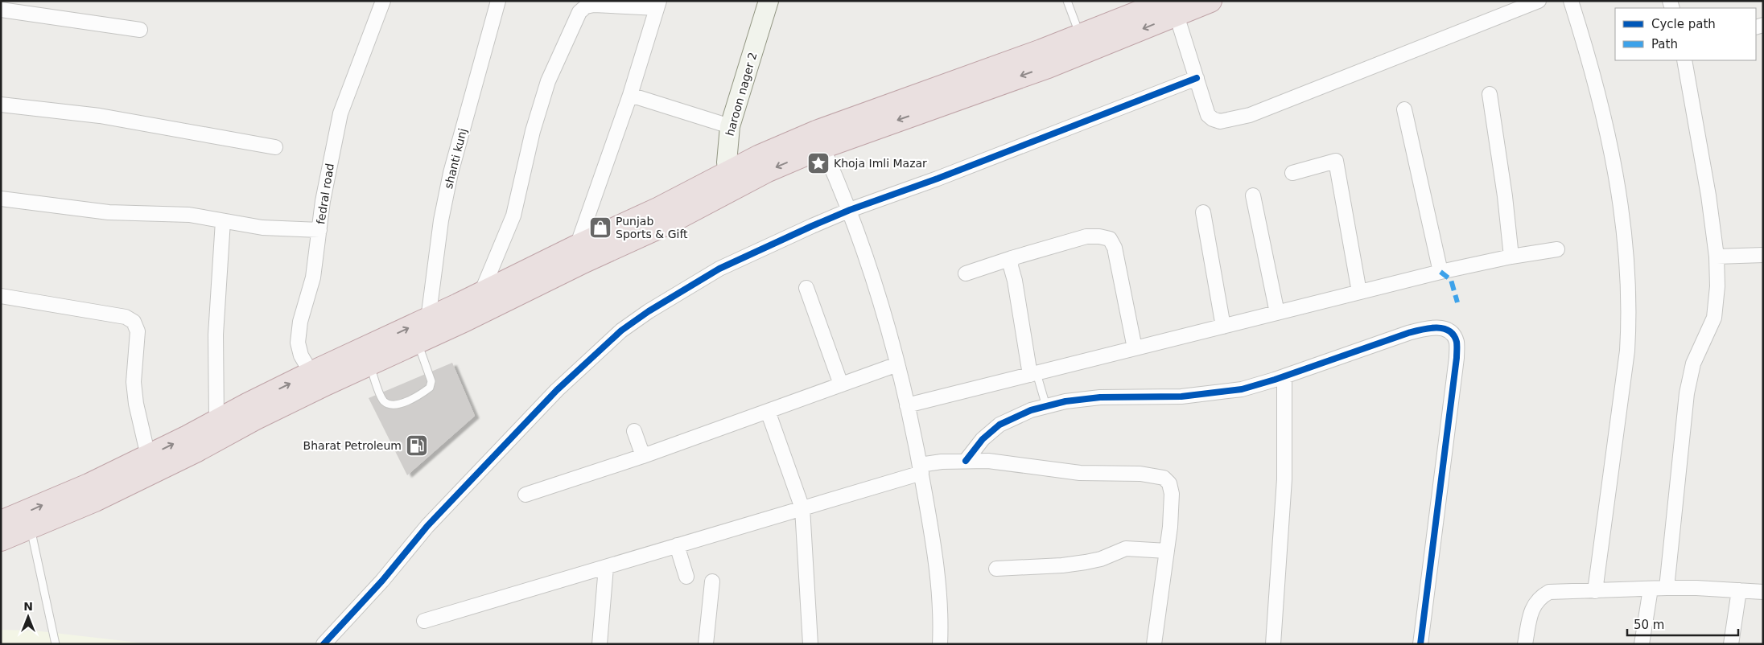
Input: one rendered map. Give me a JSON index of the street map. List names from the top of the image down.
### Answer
{
  "streets": {
    "street": ["haroon nager 2", "shanti kunj", "fedral road"]
  },
  "places": {
    "place": ["Khoja Imli Mazar"],
    "shop": ["Punjab Sports & Gift"],
    "fuel station": ["Bharat Petroleum"]
  },
  "legend": ["Cycle path", "Path"],
  "scale_bar": "50 m",
  "north": "top"
}
